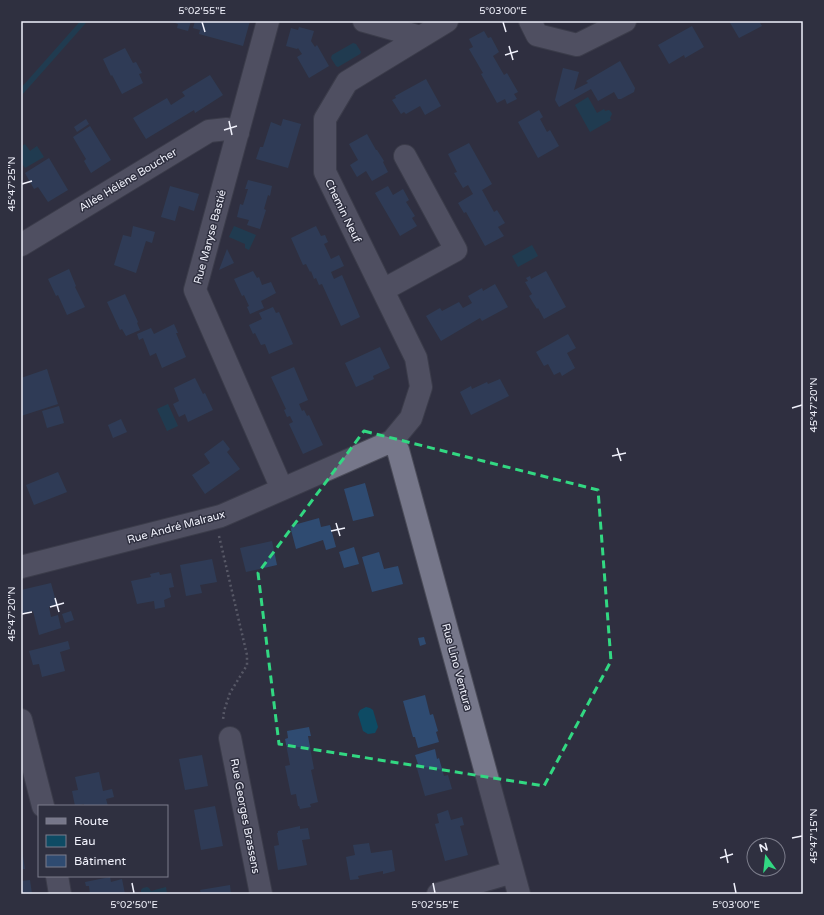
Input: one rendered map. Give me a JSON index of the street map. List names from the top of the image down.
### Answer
{
  "streets": {
    "street": [
      "Allée Hélène Boucher",
      "Chemin Neuf",
      "Rue Maryse Bastié",
      "Rue André Malraux",
      "Rue Lino Ventura",
      "Rue Georges Brassens"
    ]
  },
  "crossings": [
    ["Allée Hélène Boucher", "Rue Maryse Bastié"],
    ["Chemin Neuf", "Rue André Malraux"],
    ["Chemin Neuf", "Rue Lino Ventura"],
    ["Rue Maryse Bastié", "Rue André Malraux"],
    ["Rue André Malraux", "Rue Lino Ventura"]
  ],
  "legend": ["Route", "Eau", "Bâtiment"],
  "north": "top",
  "coordinates": [
    "5°02'55\"E",
    "5°03'00\"E",
    "45°47'25\"N",
    "45°47'20\"N",
    "45°47'15\"N",
    "5°02'50\"E"
  ]
}
